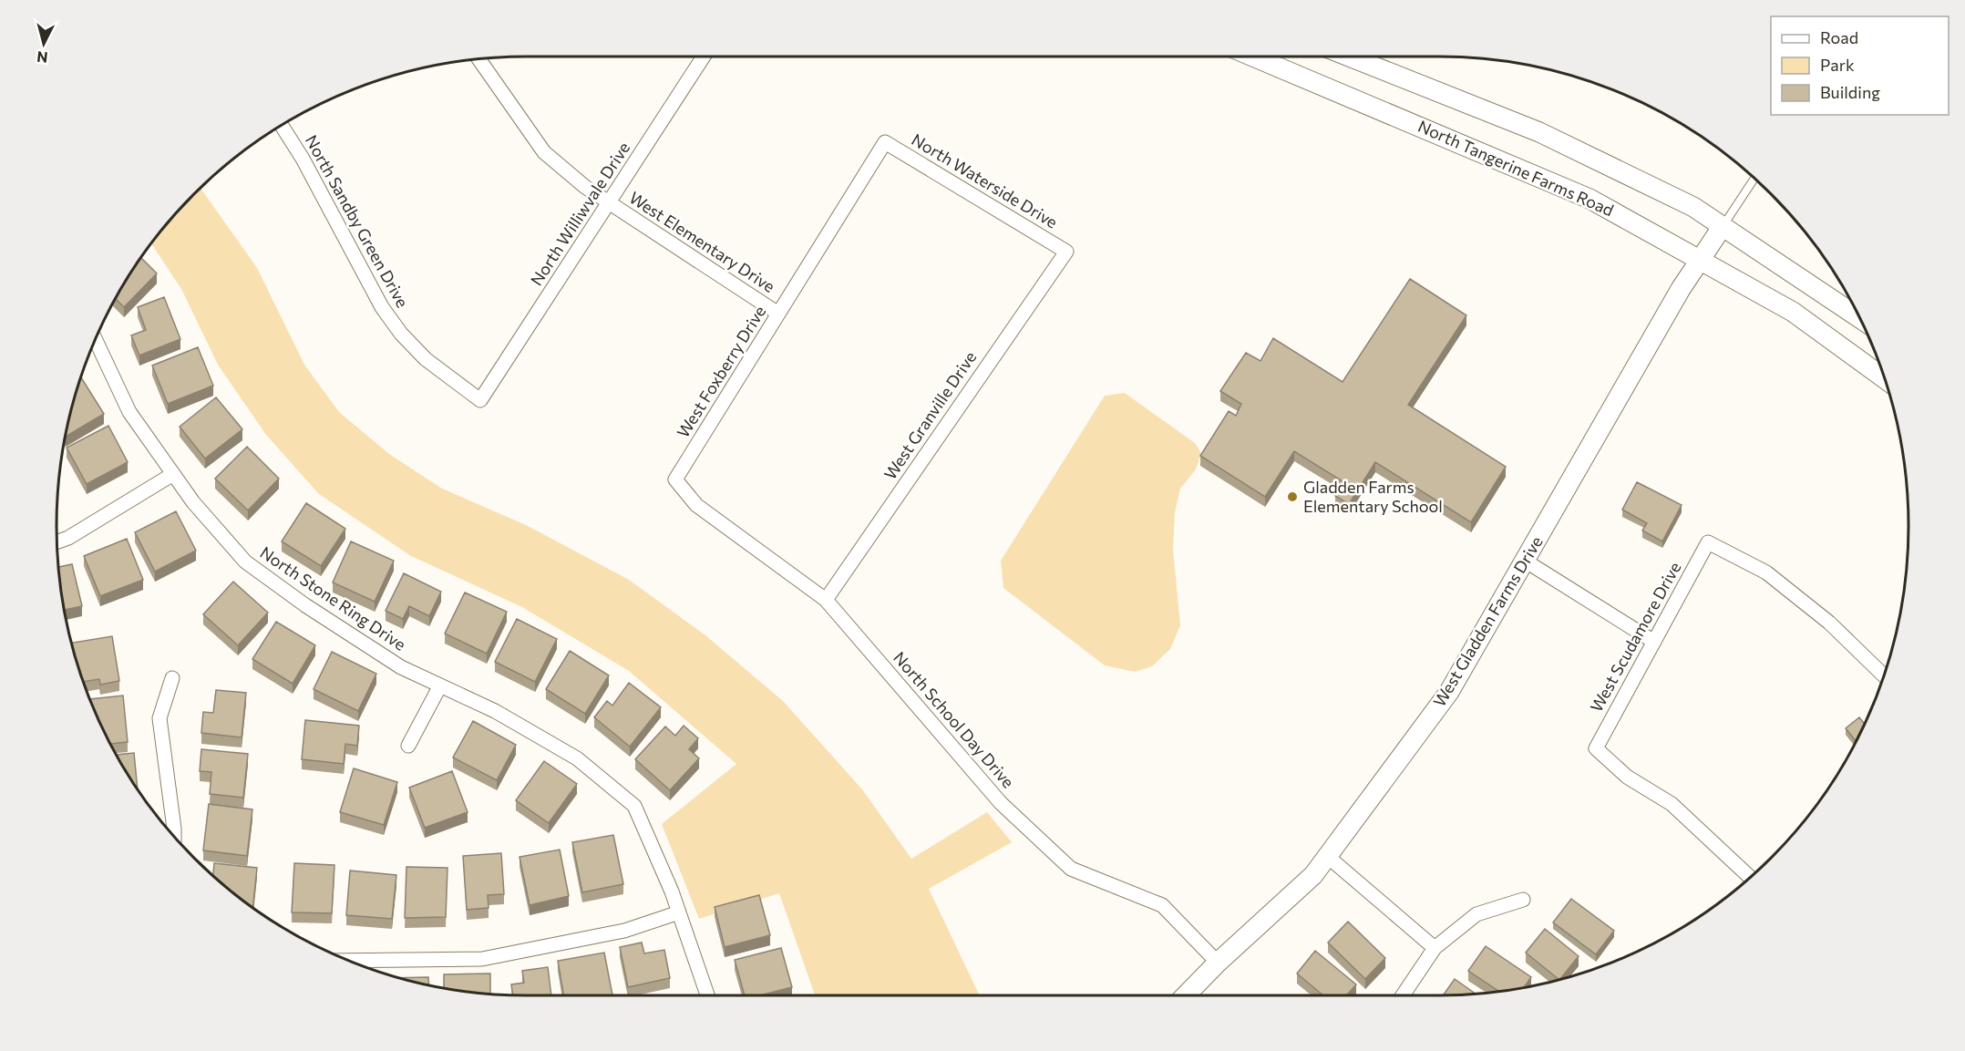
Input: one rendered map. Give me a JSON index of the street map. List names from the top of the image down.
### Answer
{
  "streets": {
    "main road": ["North Tangerine Farms Road", "West Gladden Farms Drive"],
    "street": [
      "North Waterside Drive",
      "North Williwvale Drive",
      "North Sandby Green Drive",
      "West Elementary Drive",
      "West Foxberry Drive",
      "West Granville Drive",
      "North Stone Ring Drive",
      "West Scudamore Drive",
      "North School Day Drive"
    ]
  },
  "crossings": [
    ["North Tangerine Farms Road", "West Gladden Farms Drive"],
    ["North Waterside Drive", "West Foxberry Drive"],
    ["North Waterside Drive", "West Granville Drive"],
    ["North Williwvale Drive", "North Sandby Green Drive"],
    ["North Williwvale Drive", "West Elementary Drive"],
    ["West Elementary Drive", "West Foxberry Drive"],
    ["West Foxberry Drive", "North School Day Drive"],
    ["West Granville Drive", "North School Day Drive"],
    ["West Gladden Farms Drive", "North School Day Drive"]
  ],
  "places": ["Gladden Farms Elementary School"],
  "legend": ["Road", "Park", "Building"],
  "north": "bottom"
}
